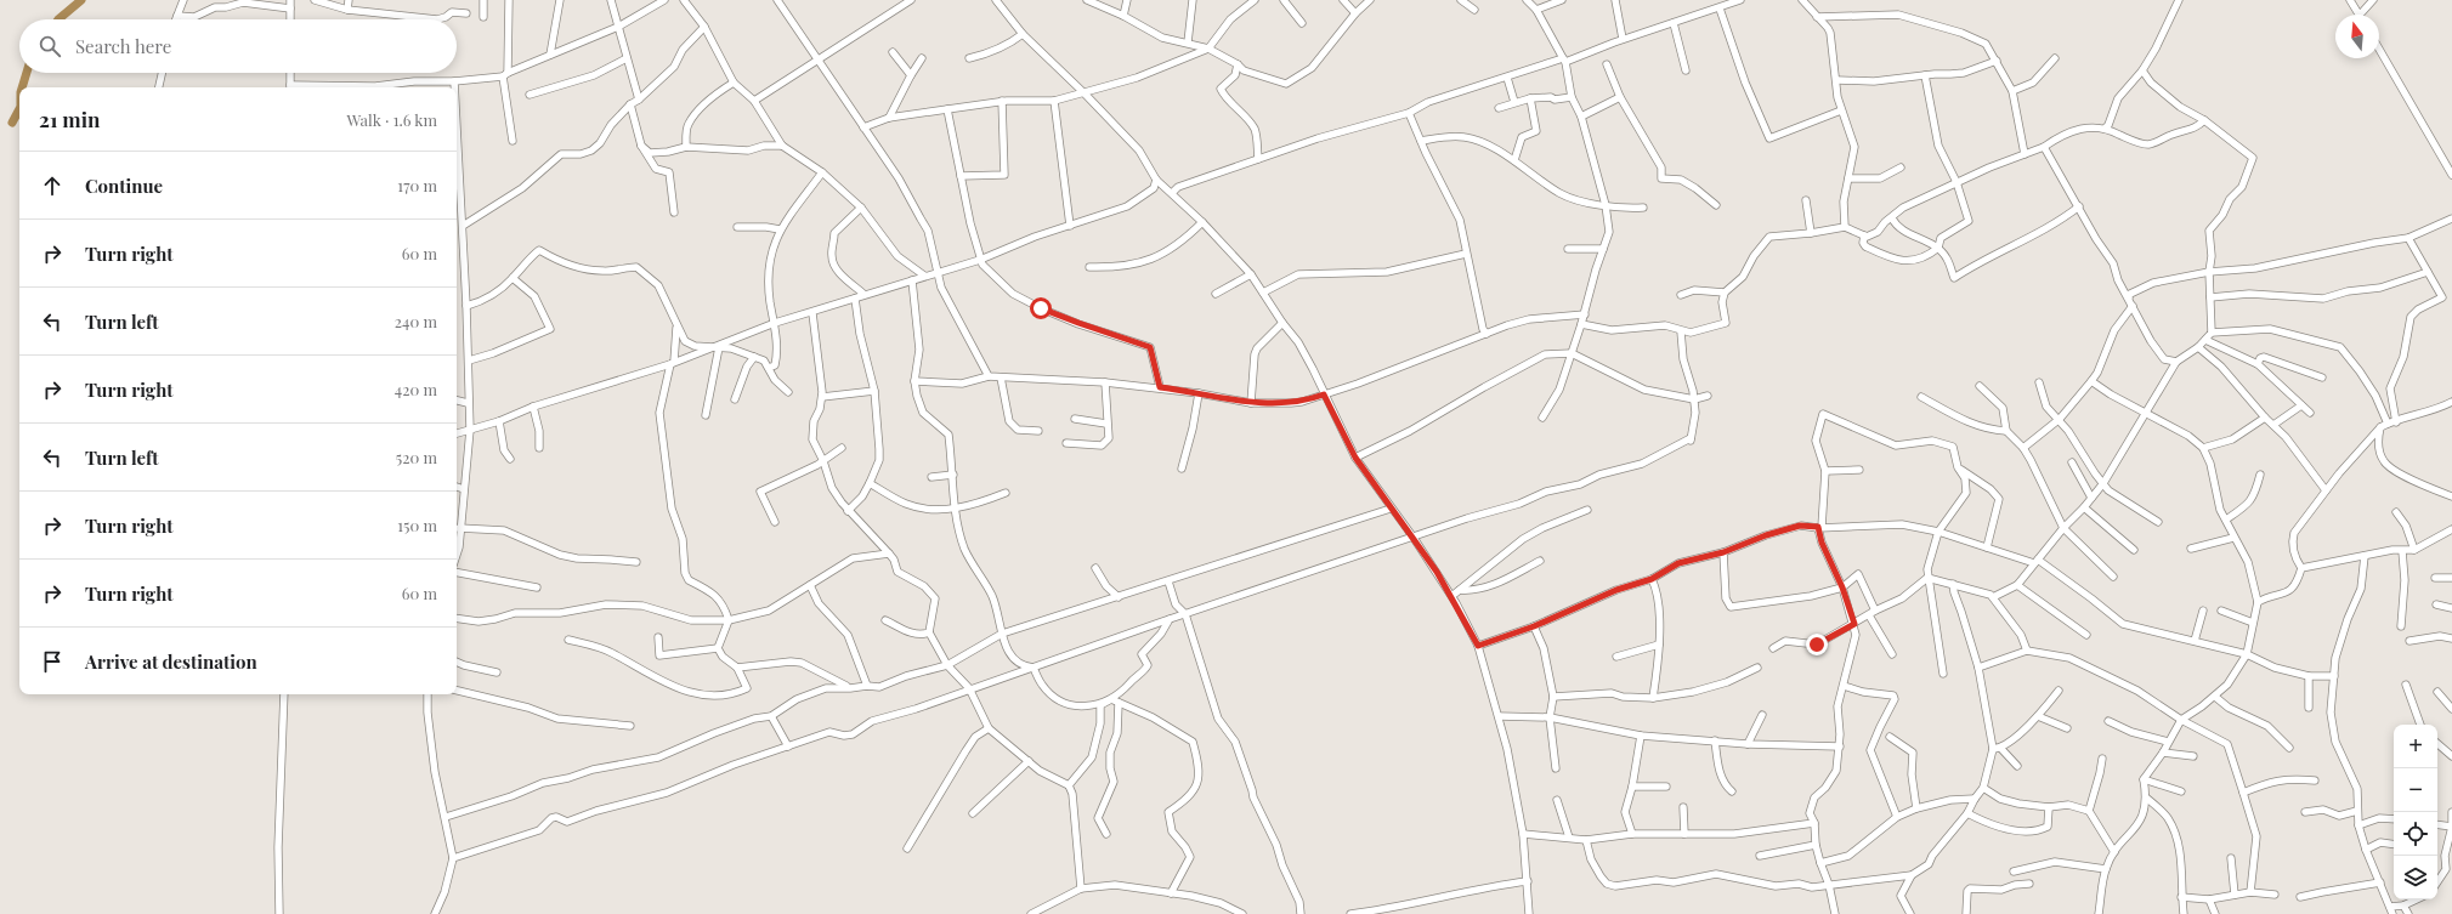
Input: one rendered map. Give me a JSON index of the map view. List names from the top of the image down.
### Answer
{
  "north": "top",
  "page": {
    "search": "Search here",
    "heading": ["21 min", "Walk · 1.6 km"],
    "list": [
      ["Continue", "170 m"],
      ["Turn right", "60 m"],
      ["Turn left", "240 m"],
      ["Turn right", "420 m"],
      ["Turn left", "520 m"],
      ["Turn right", "150 m"],
      ["Turn right", "60 m"],
      "Arrive at destination"
    ],
    "map_buttons": ["+", "−"]
  }
}
